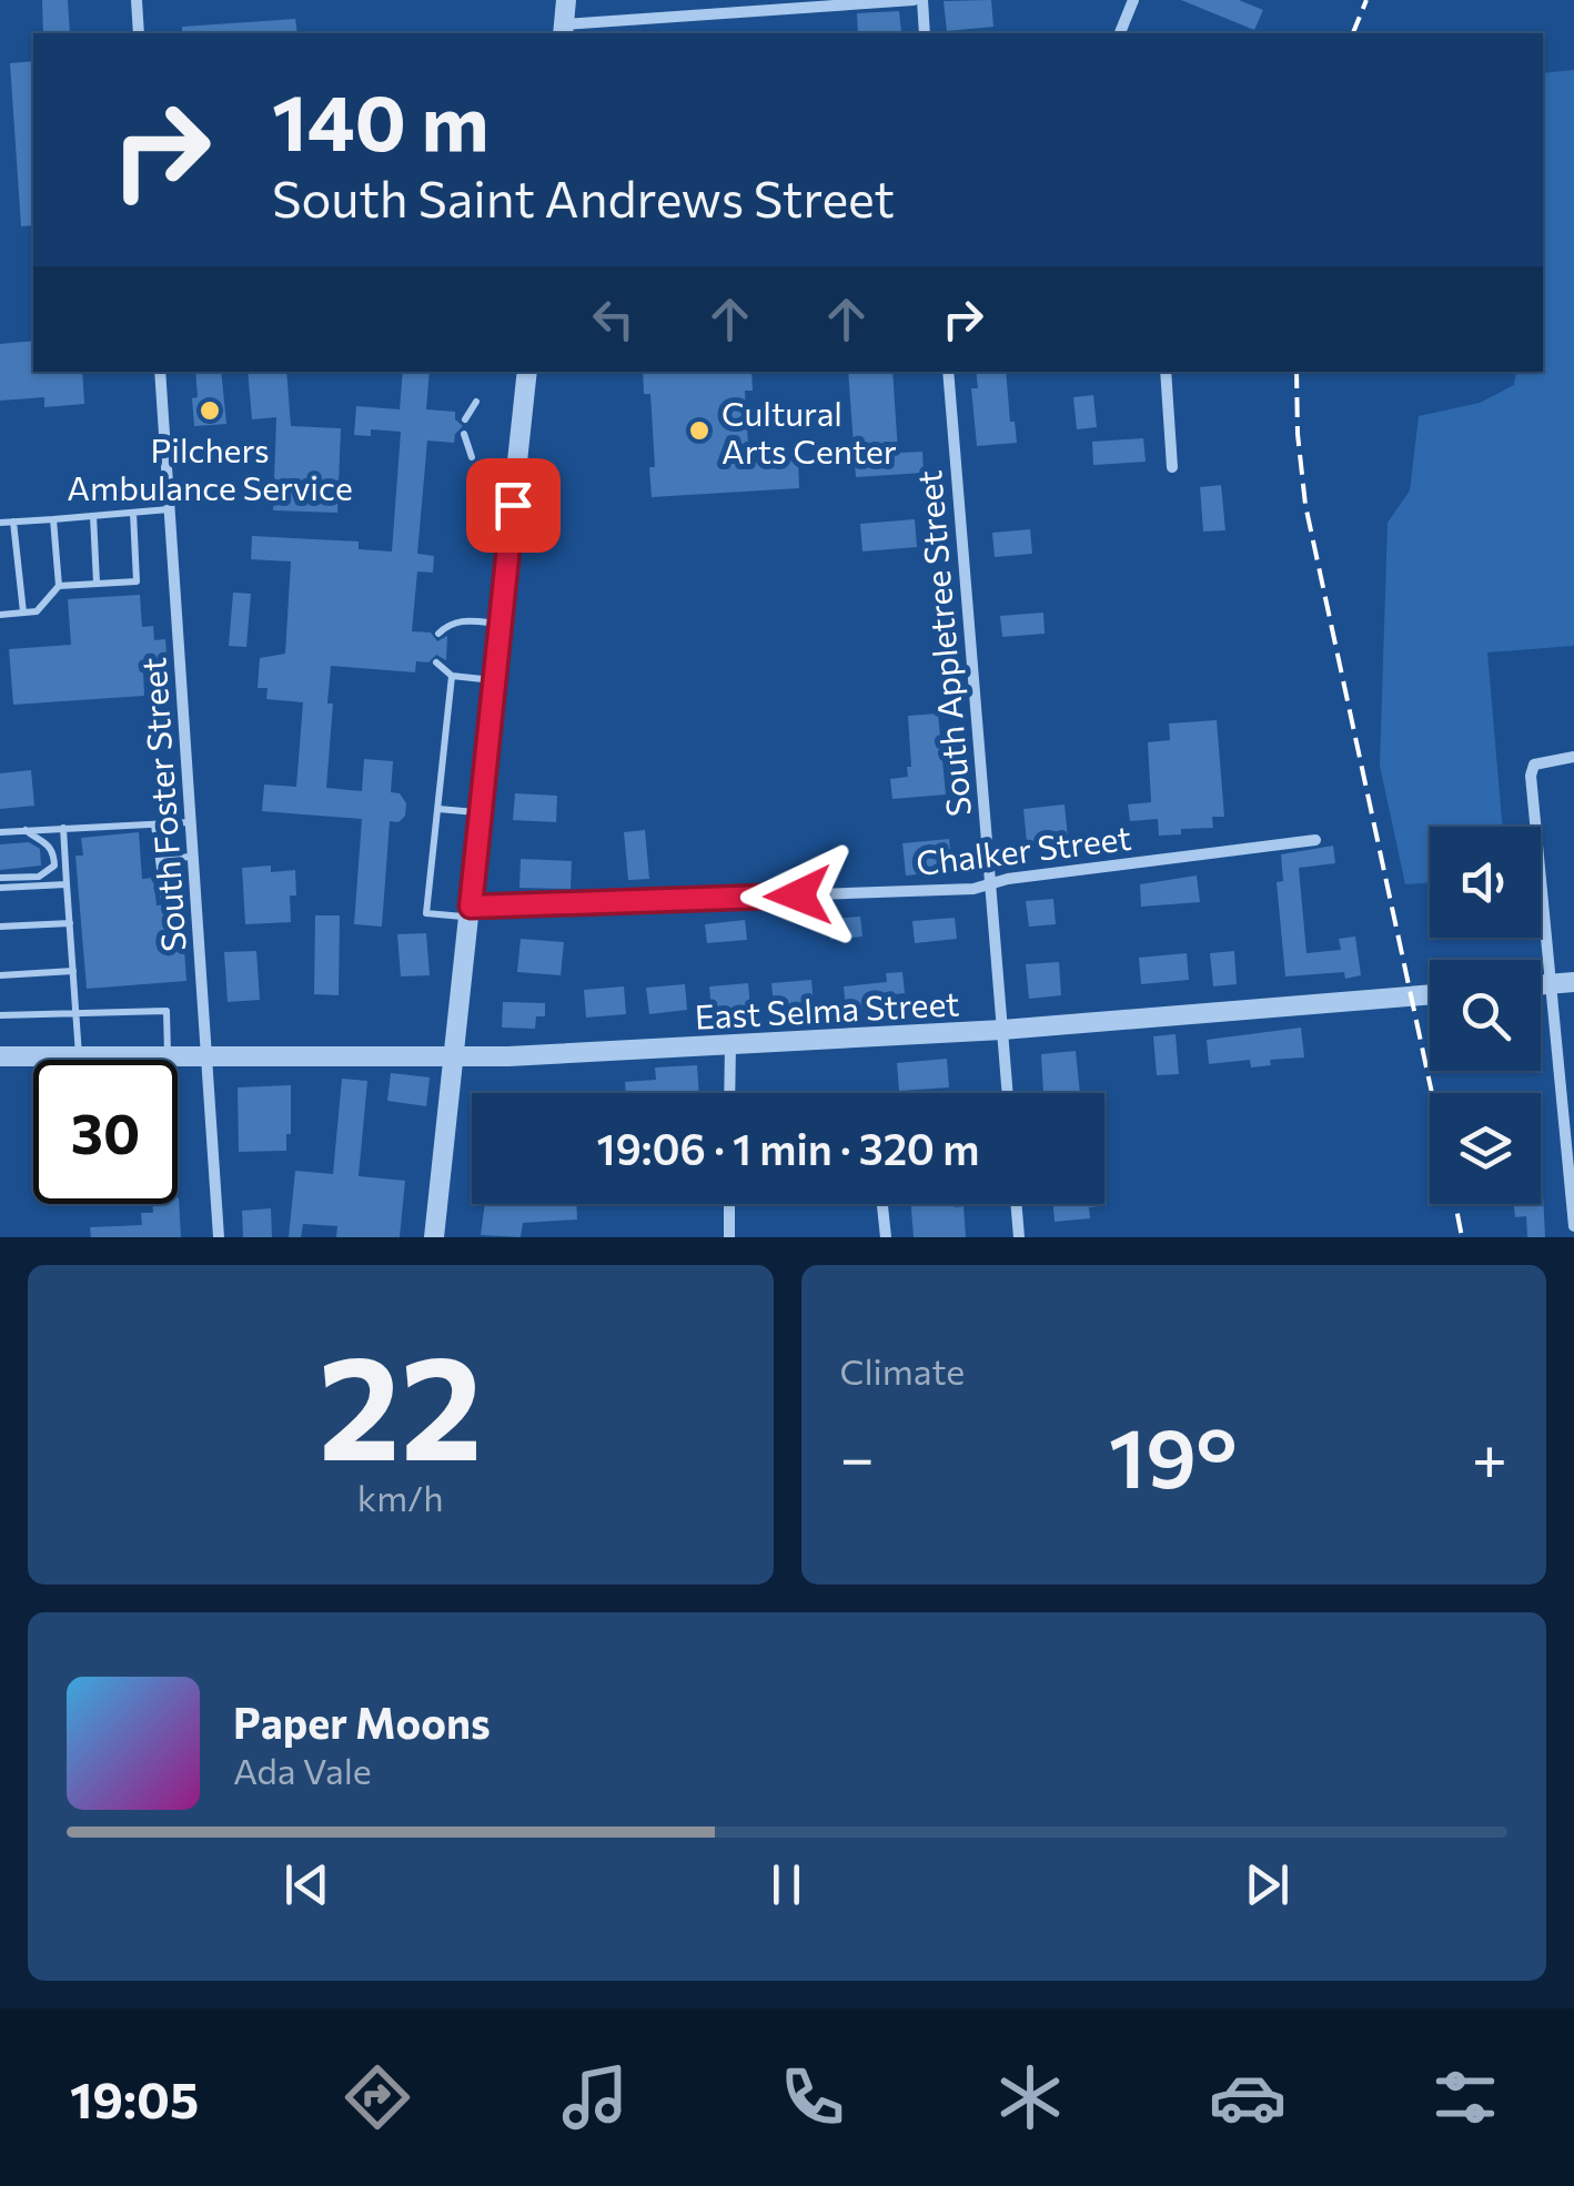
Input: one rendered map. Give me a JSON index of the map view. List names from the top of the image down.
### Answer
{
  "streets": {
    "street": [
      "South Appletree Street",
      "South Foster Street",
      "Chalker Street",
      "East Selma Street"
    ]
  },
  "crossings": [
    ["South Appletree Street", "Chalker Street"],
    ["South Appletree Street", "East Selma Street"],
    ["South Foster Street", "East Selma Street"]
  ],
  "places": ["Pilchers Ambulance Service", "Cultural Arts Center"],
  "page": {
    "turn": ["140 m", "South Saint Andrews Street"],
    "limit": "30",
    "trip": "19:06 · 1 min · 320 m",
    "tile": [
      ["22", "km/h"],
      "Climate"
    ],
    "heat": ["−", "19°", "+"],
    "song": ["Paper Moons", "Ada Vale"],
    "tabs": "19:05"
  }
}
